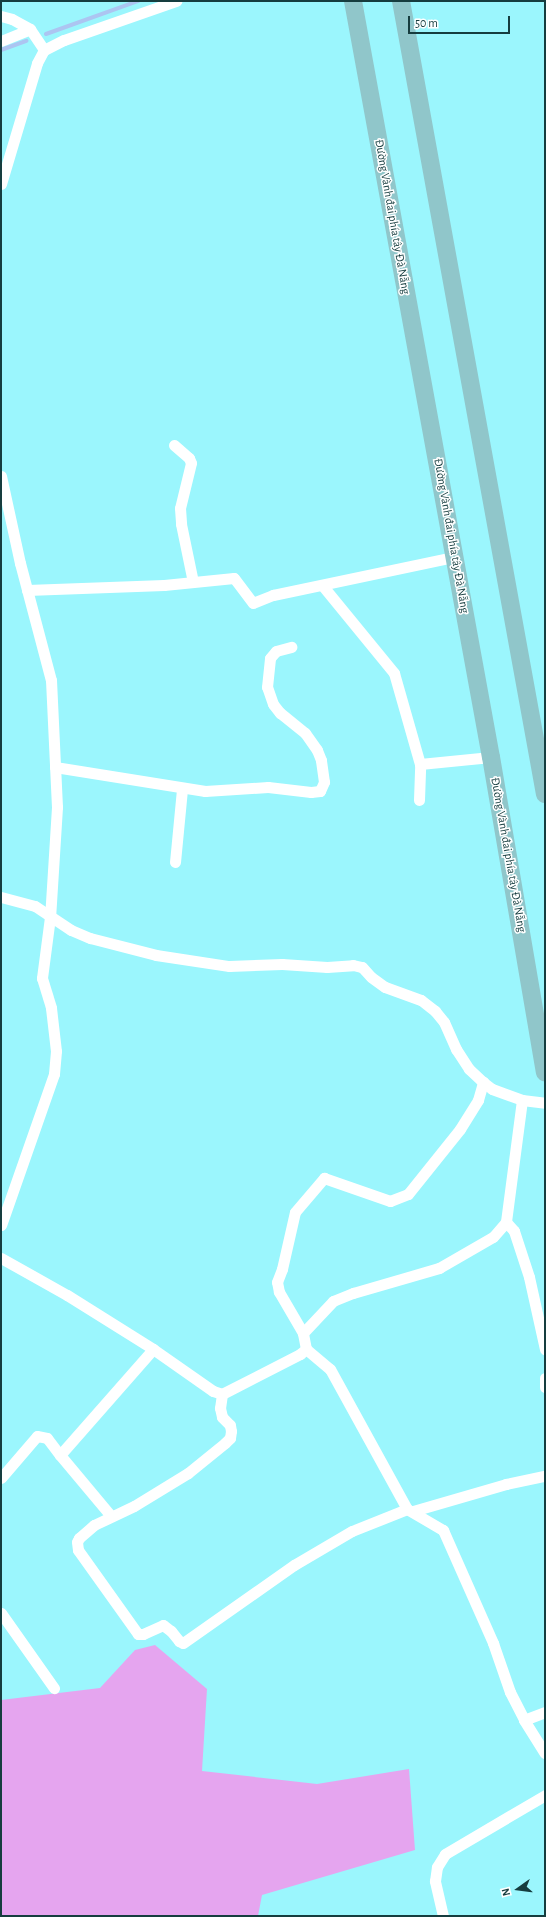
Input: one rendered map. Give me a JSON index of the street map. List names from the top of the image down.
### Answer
{
  "streets": {
    "main road": ["Đường Vành đai phía tây Đà Nẵng"]
  },
  "scale_bar": "50 m",
  "north": "left"
}
